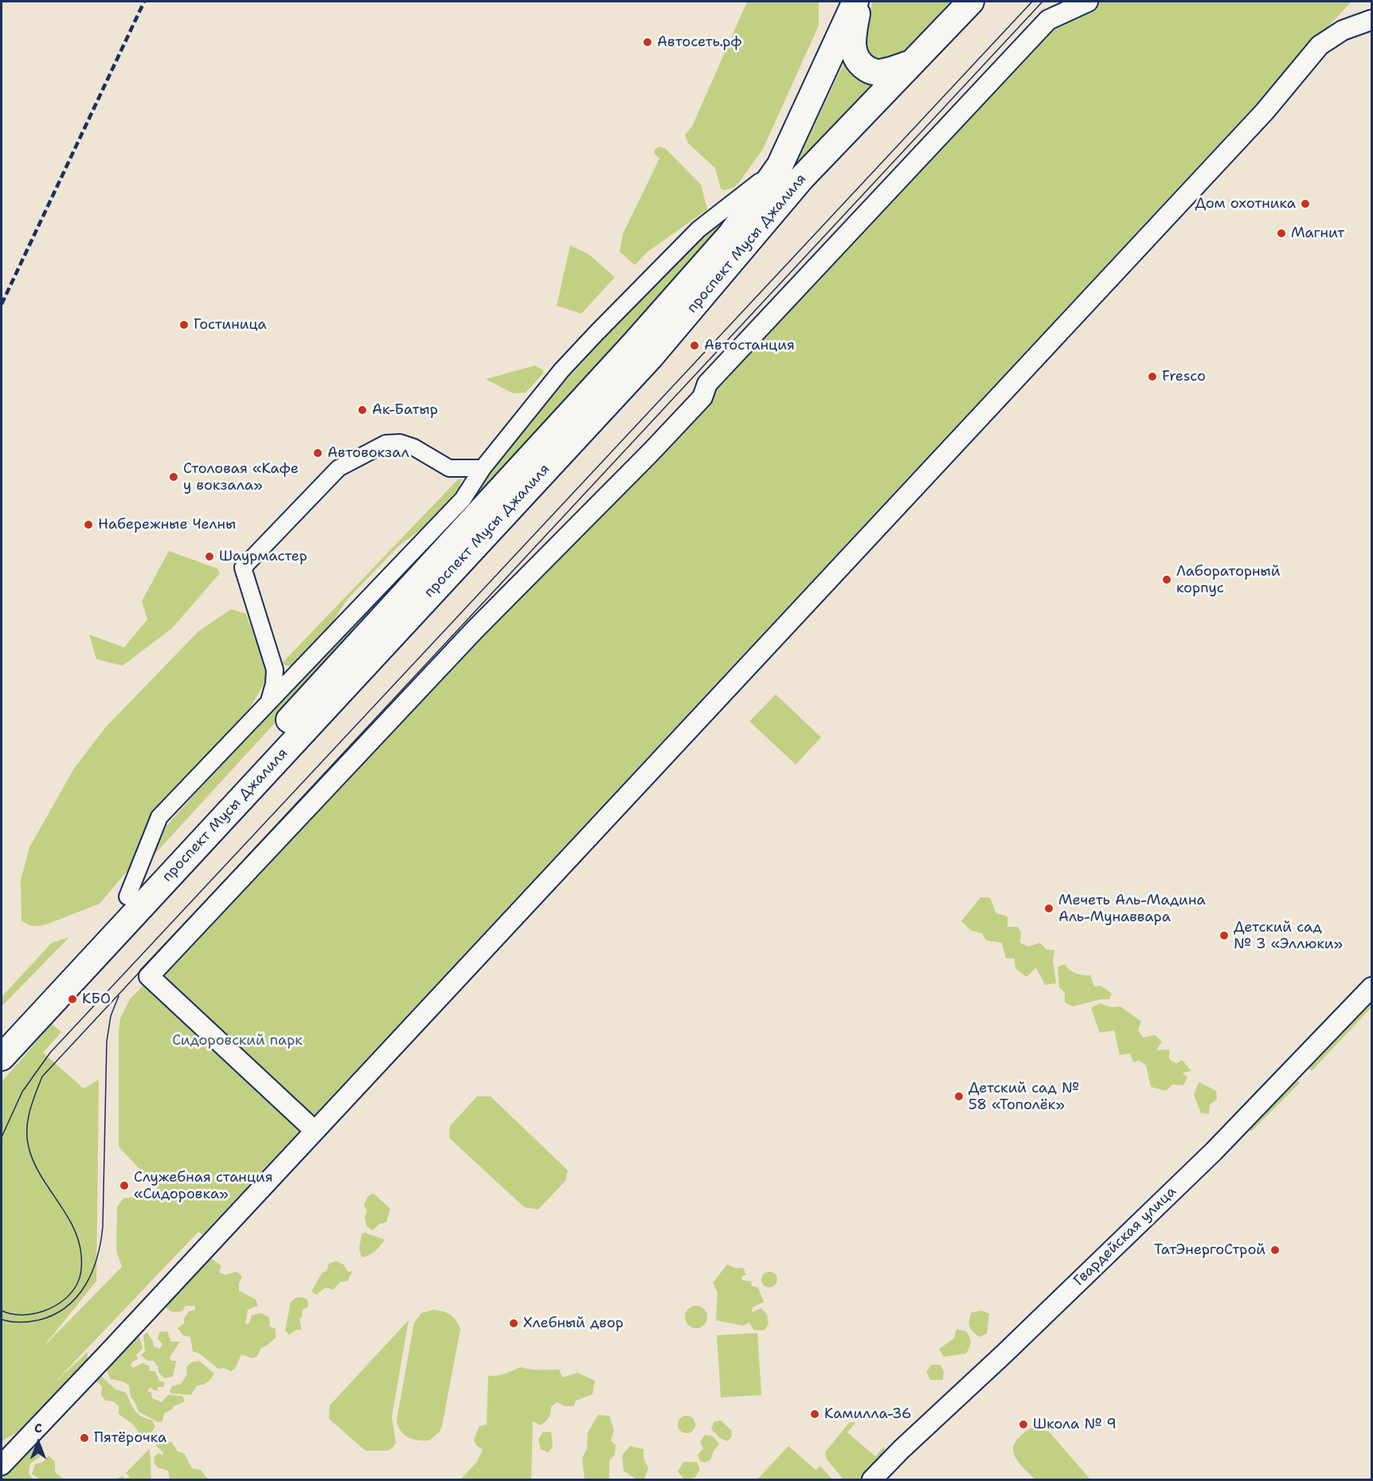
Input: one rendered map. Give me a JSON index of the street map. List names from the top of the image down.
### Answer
{
  "streets": {
    "main road": ["проспект Мусы Джалиля"],
    "street": ["Гвардейская улица"]
  },
  "parks": ["Сидоровский парк"],
  "places": [
    "Автосеть.рф",
    "Дом охотника",
    "Магнит",
    "Гостиница",
    "Автостанция",
    "Fresco",
    "Ак-Батыр",
    "Автовокзал",
    "Столовая «Кафе у вокзала»",
    "Набережные Челны",
    "Шаурмастер",
    "Лабораторный корпус",
    "Мечеть Аль-Мадина Аль-Мунаввара",
    "Детский сад № 3 «Эллюки»",
    "КБО",
    "Детский сад № 58 «Тополёк»",
    "Служебная станция «Сидоровка»",
    "ТатЭнергоСтрой",
    "Хлебный двор",
    "Камилла-36",
    "Школа № 9",
    "Пятёрочка"
  ],
  "north": "top"
}
